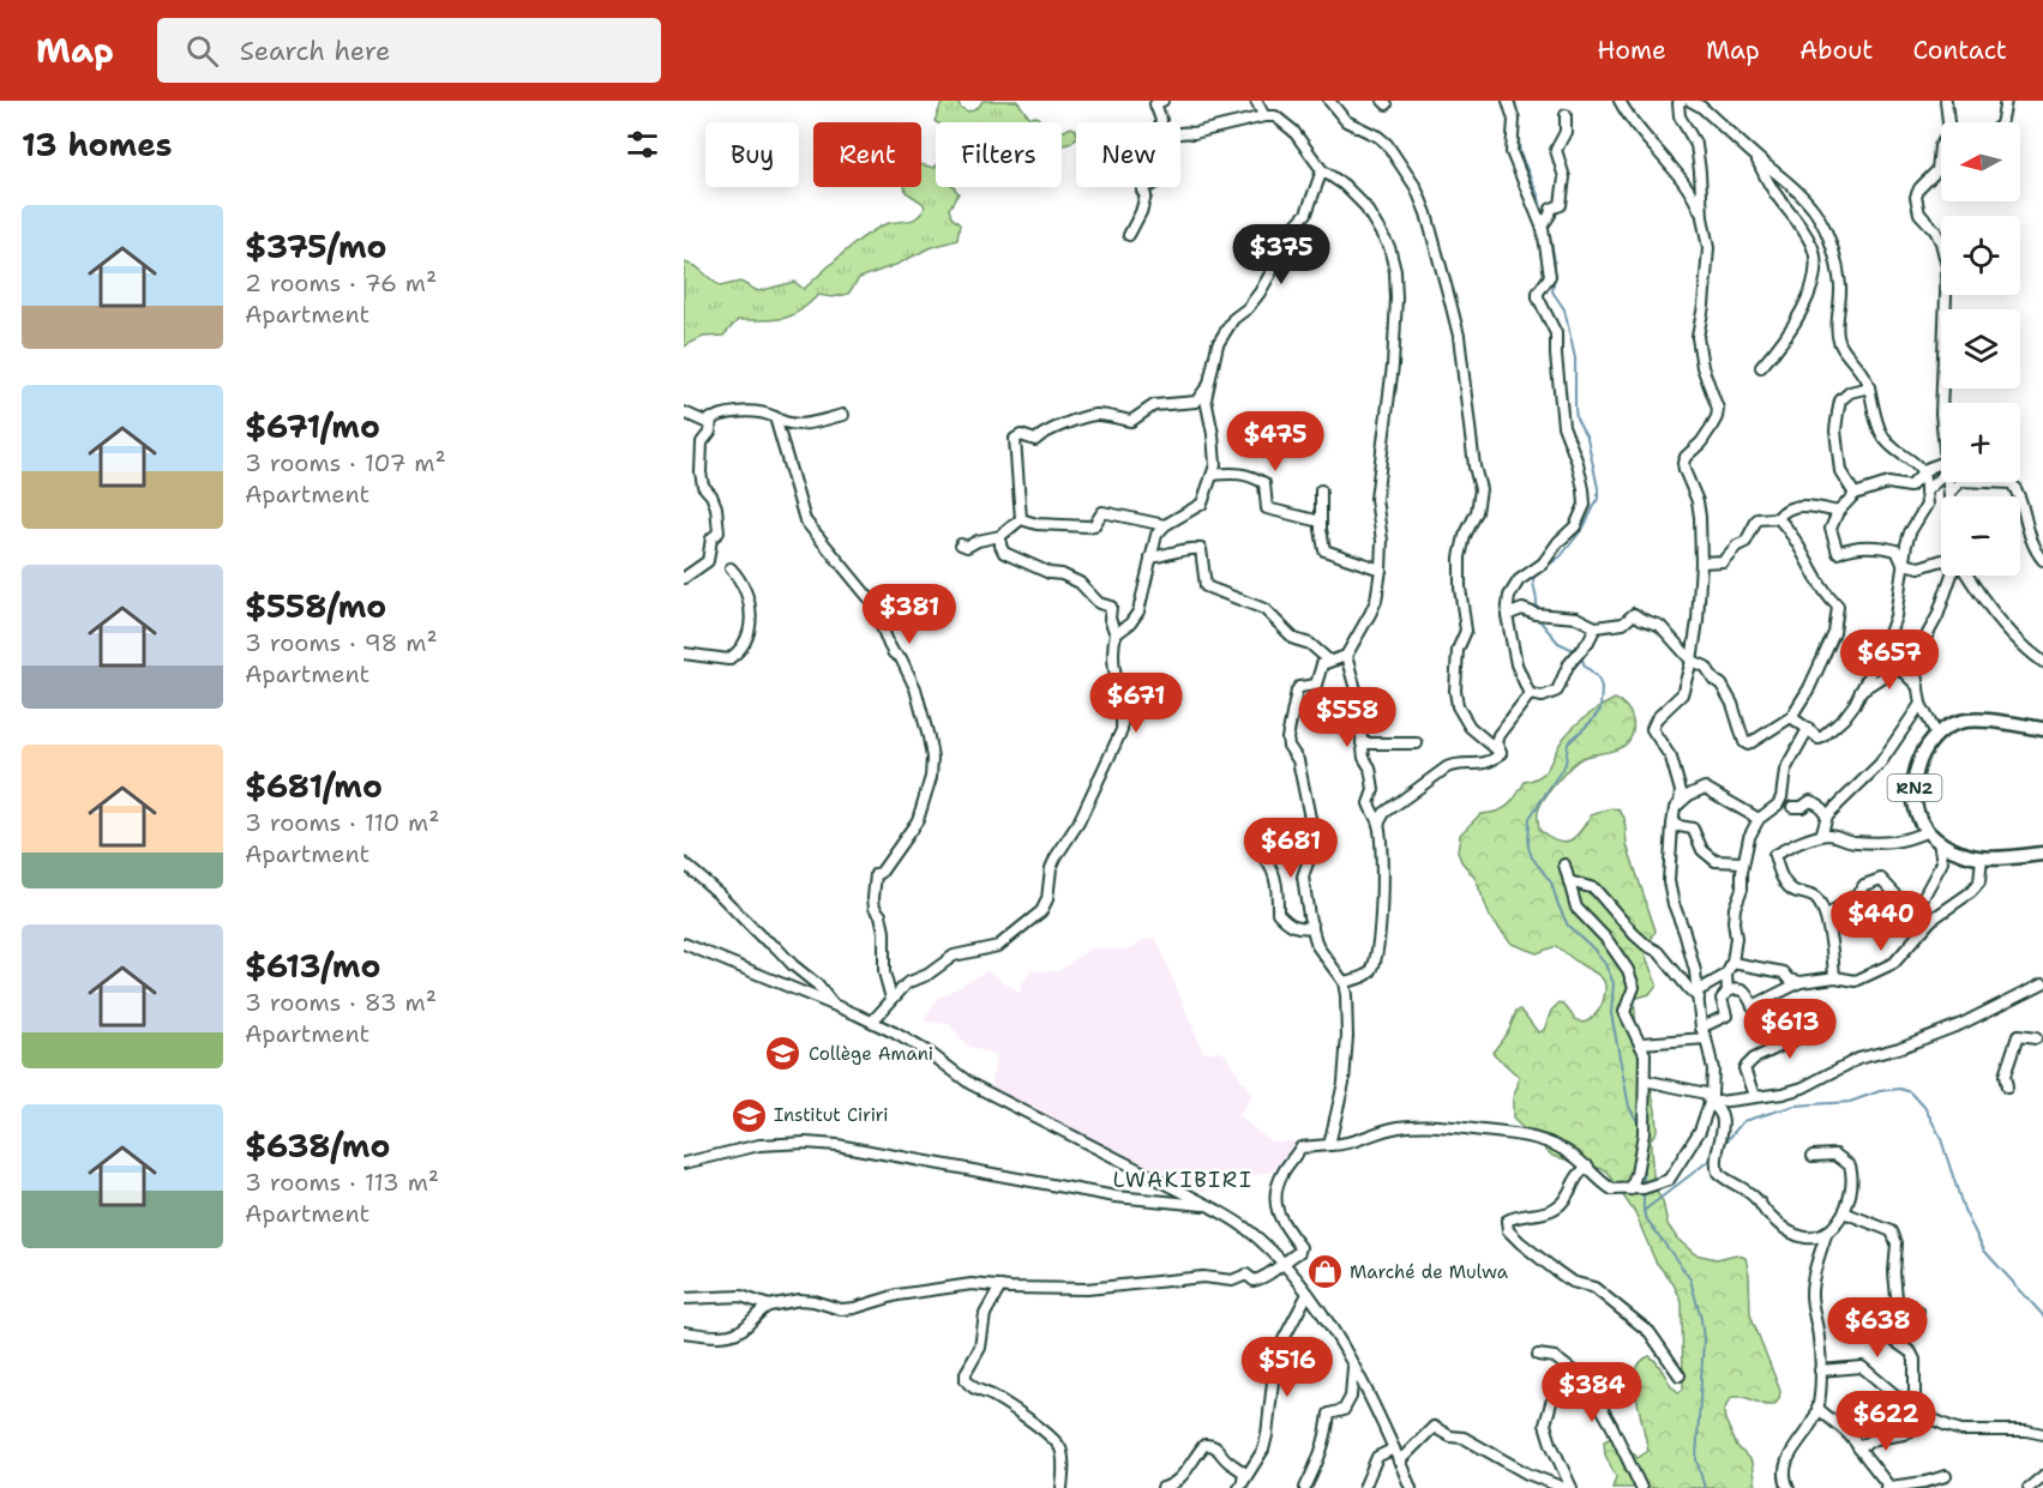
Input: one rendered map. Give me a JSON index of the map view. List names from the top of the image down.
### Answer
{
  "streets": {
    "highway": ["RN2"]
  },
  "districts": ["LWAKIBIRI"],
  "places": {
    "school or university": ["Collège Amani", "Institut Ciriri"],
    "shop": ["Marché de Mulwa"]
  },
  "north": "left",
  "page": {
    "header": "Map",
    "search": "Search here",
    "nav": [
      "Home",
      "Map",
      "About",
      "Contact"
    ],
    "heading": "13 homes",
    "map_buttons": ["+", "−"],
    "chip": [
      "Buy",
      "Rent",
      "Filters",
      "New"
    ],
    "list": [
      {
        "name": "$375/mo",
        "note": "2 rooms · 76 m² · Apartment"
      },
      {
        "name": "$671/mo",
        "note": "3 rooms · 107 m² · Apartment"
      },
      {
        "name": "$558/mo",
        "note": "3 rooms · 98 m² · Apartment"
      },
      {
        "name": "$681/mo",
        "note": "3 rooms · 110 m² · Apartment"
      },
      {
        "name": "$613/mo",
        "note": "3 rooms · 83 m² · Apartment"
      },
      {
        "name": "$638/mo",
        "note": "3 rooms · 113 m² · Apartment"
      }
    ],
    "price": [
      "$375",
      "$475",
      "$381",
      "$657",
      "$671",
      "$558",
      "$681",
      "$440",
      "$613",
      "$638",
      "$516",
      "$384",
      "$622"
    ]
  }
}
